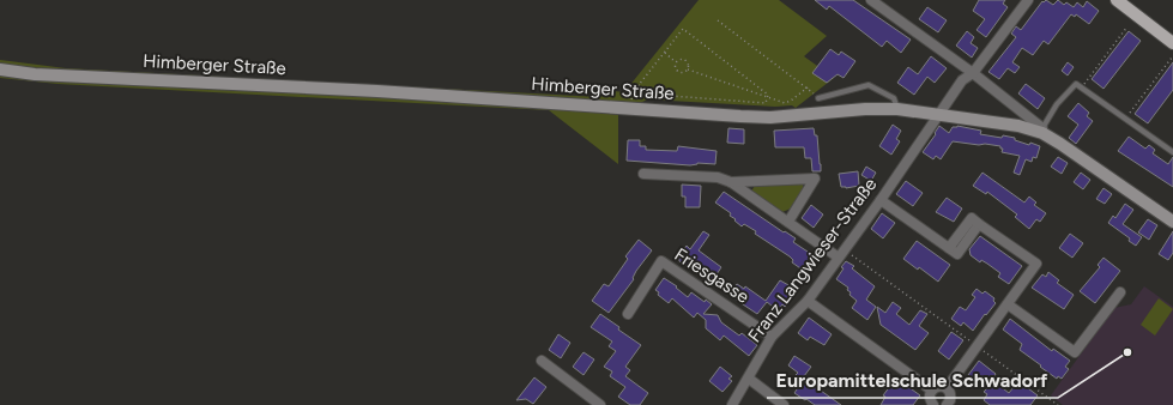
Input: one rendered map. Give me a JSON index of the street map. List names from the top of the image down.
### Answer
{
  "streets": {
    "main road": ["Himberger Straße"],
    "street": ["Franz Langwieser-Straße", "Friesgasse"]
  },
  "crossings": [
    ["Himberger Straße", "Franz Langwieser-Straße"],
    ["Franz Langwieser-Straße", "Friesgasse"]
  ],
  "places": ["Europamittelschule Schwadorf"]
}
